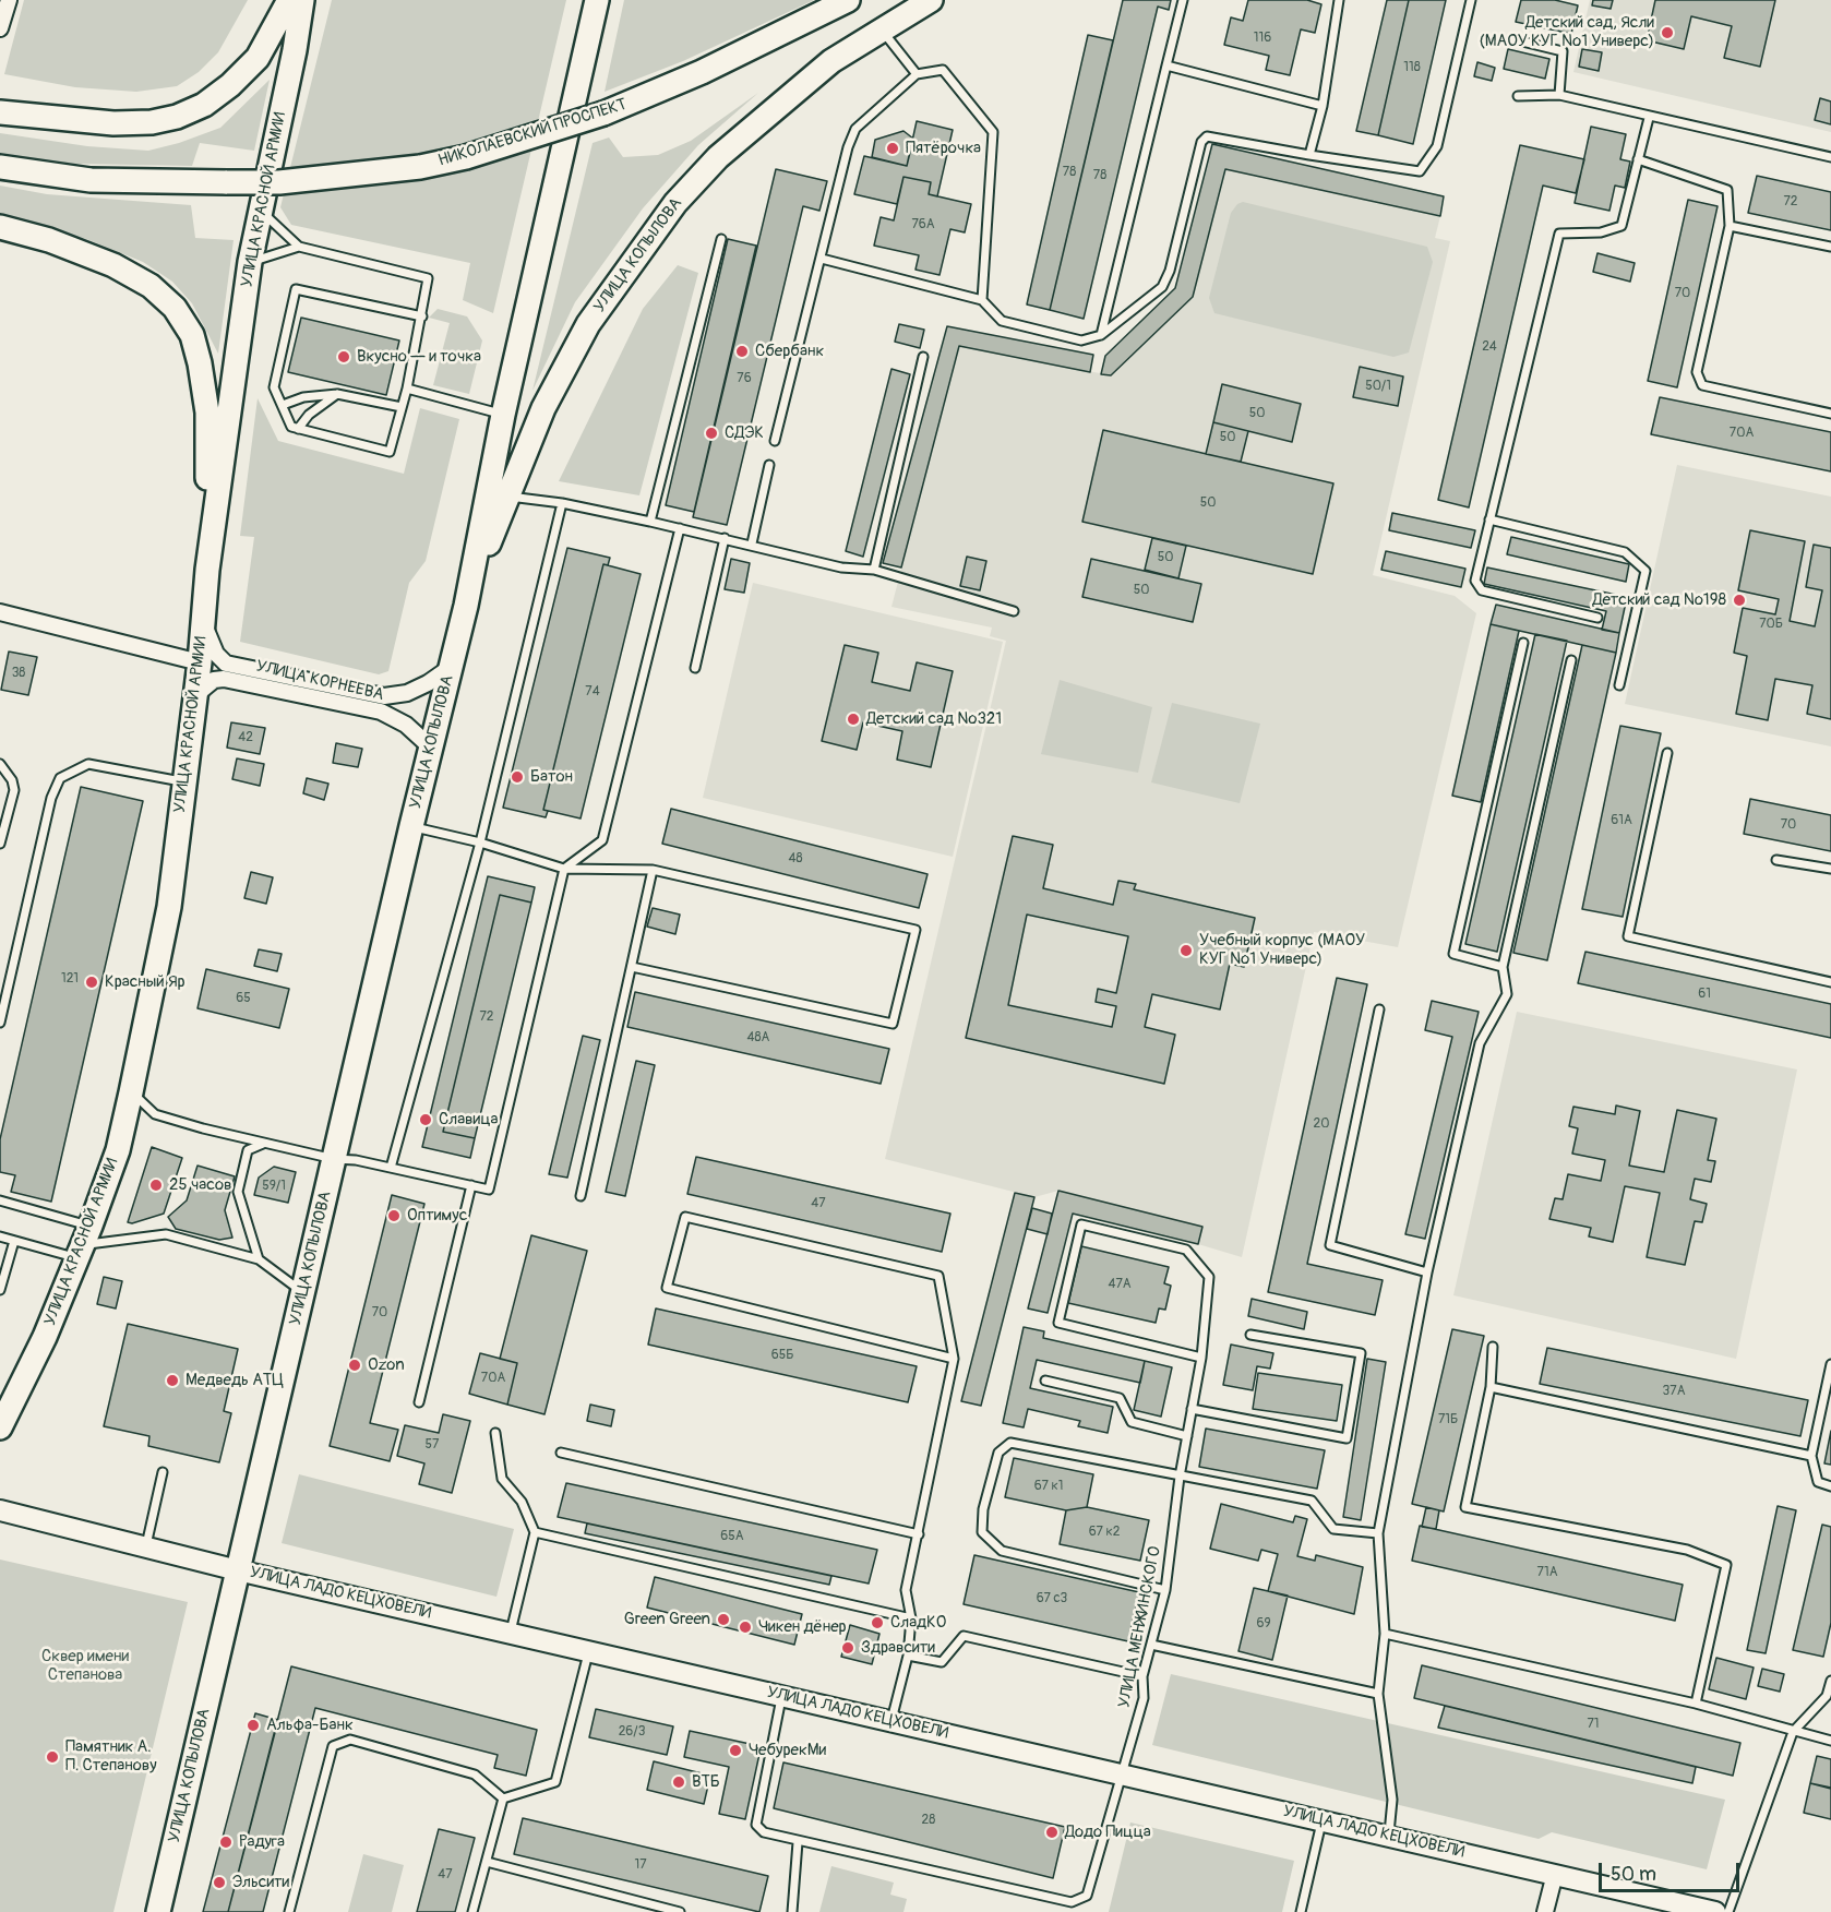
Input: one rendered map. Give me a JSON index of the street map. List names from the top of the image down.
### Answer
{
  "streets": {
    "main road": [
      "НИКОЛАЕВСКИЙ ПРОСПЕКТ",
      "УЛИЦА КРАСНОЙ АРМИИ",
      "УЛИЦА КОПЫЛОВА",
      "УЛИЦА ЛАДО КЕЦХОВЕЛИ"
    ],
    "street": ["УЛИЦА КОРНЕЕВА"],
    "lane": ["УЛИЦА МЕНЖИНСКОГО"]
  },
  "crossings": [
    ["УЛИЦА КРАСНОЙ АРМИИ", "УЛИЦА КОРНЕЕВА"],
    ["УЛИЦА КОПЫЛОВА", "УЛИЦА КОРНЕЕВА"],
    ["УЛИЦА КОПЫЛОВА", "УЛИЦА ЛАДО КЕЦХОВЕЛИ"],
    ["УЛИЦА ЛАДО КЕЦХОВЕЛИ", "УЛИЦА МЕНЖИНСКОГО"]
  ],
  "parks": ["Сквер имени Степанова"],
  "places": [
    "Детский сад, Ясли (МАОУ КУГ №1 Универс)",
    "Пятёрочка",
    "Сбербанк",
    "Вкусно — и точка",
    "СДЭК",
    "Детский сад №198",
    "Детский сад №321",
    "Батон",
    "Учебный корпус (МАОУ КУГ №1 Универс)",
    "Красный Яр",
    "Славица",
    "25 часов",
    "Оптимус",
    "Ozon",
    "Медведь АТЦ",
    "Green Green",
    "СладКО",
    "Чикен дёнер",
    "Здравсити",
    "Альфа-Банк",
    "ЧебурекМи",
    "Памятник А. П. Степанову",
    "ВТБ",
    "Додо Пицца",
    "Радуга",
    "Эльсити"
  ],
  "house_numbers": [
    "116",
    "118",
    "78",
    "78",
    "72",
    "76А",
    "70",
    "24",
    "76",
    "50/1",
    "50",
    "70А",
    "50",
    "50",
    "50",
    "50",
    "70Б",
    "38",
    "74",
    "42",
    "61А",
    "70",
    "48",
    "121",
    "61",
    "65",
    "72",
    "48А",
    "20",
    "59/1",
    "47",
    "47А",
    "70",
    "65Б",
    "70А",
    "37А",
    "71Б",
    "57",
    "67 к1",
    "67 к2",
    "65А",
    "71А",
    "67 с3",
    "69",
    "71",
    "26/3",
    "28",
    "17",
    "47"
  ],
  "scale_bar": "50 m"
}
